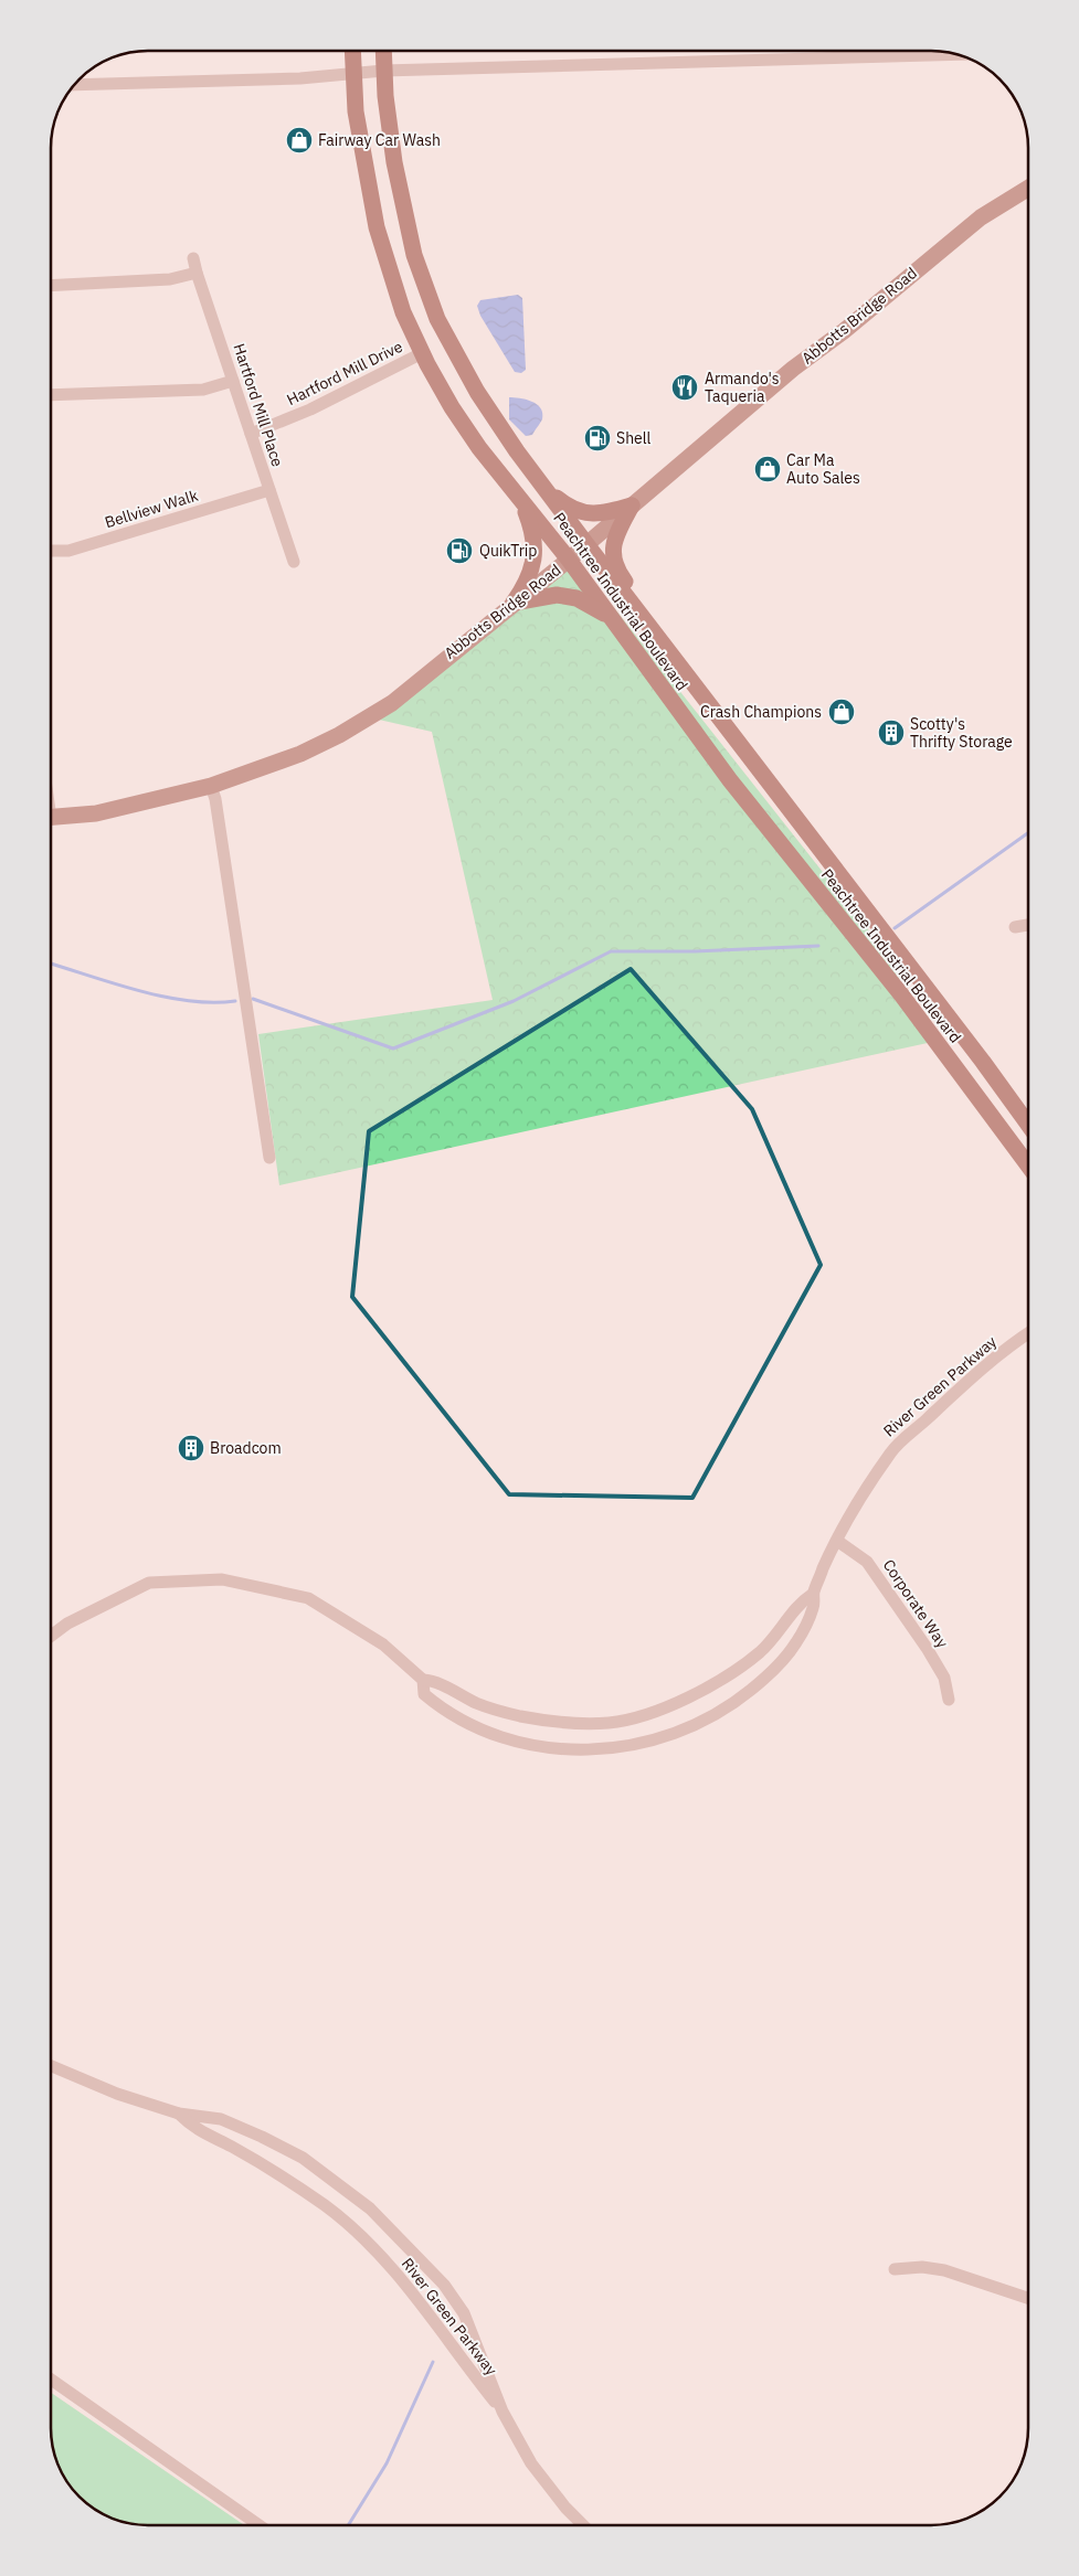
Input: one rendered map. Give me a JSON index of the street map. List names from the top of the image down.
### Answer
{
  "streets": {
    "highway": ["Peachtree Industrial Boulevard"],
    "main road": ["Abbotts Bridge Road"],
    "street": [
      "Hartford Mill Drive",
      "Hartford Mill Place",
      "Bellview Walk",
      "River Green Parkway",
      "Corporate Way"
    ]
  },
  "crossings": [
    ["Abbotts Bridge Road", "Peachtree Industrial Boulevard"],
    ["Hartford Mill Drive", "Hartford Mill Place"],
    ["Hartford Mill Drive", "Peachtree Industrial Boulevard"],
    ["Hartford Mill Place", "Bellview Walk"],
    ["River Green Parkway", "Corporate Way"]
  ],
  "places": {
    "shop": ["Fairway Car Wash", "Car Ma Auto Sales", "Crash Champions"],
    "restaurant": ["Armando's Taqueria"],
    "fuel station": ["Shell", "QuikTrip"],
    "building": ["Scotty's Thrifty Storage", "Broadcom"]
  }
}
